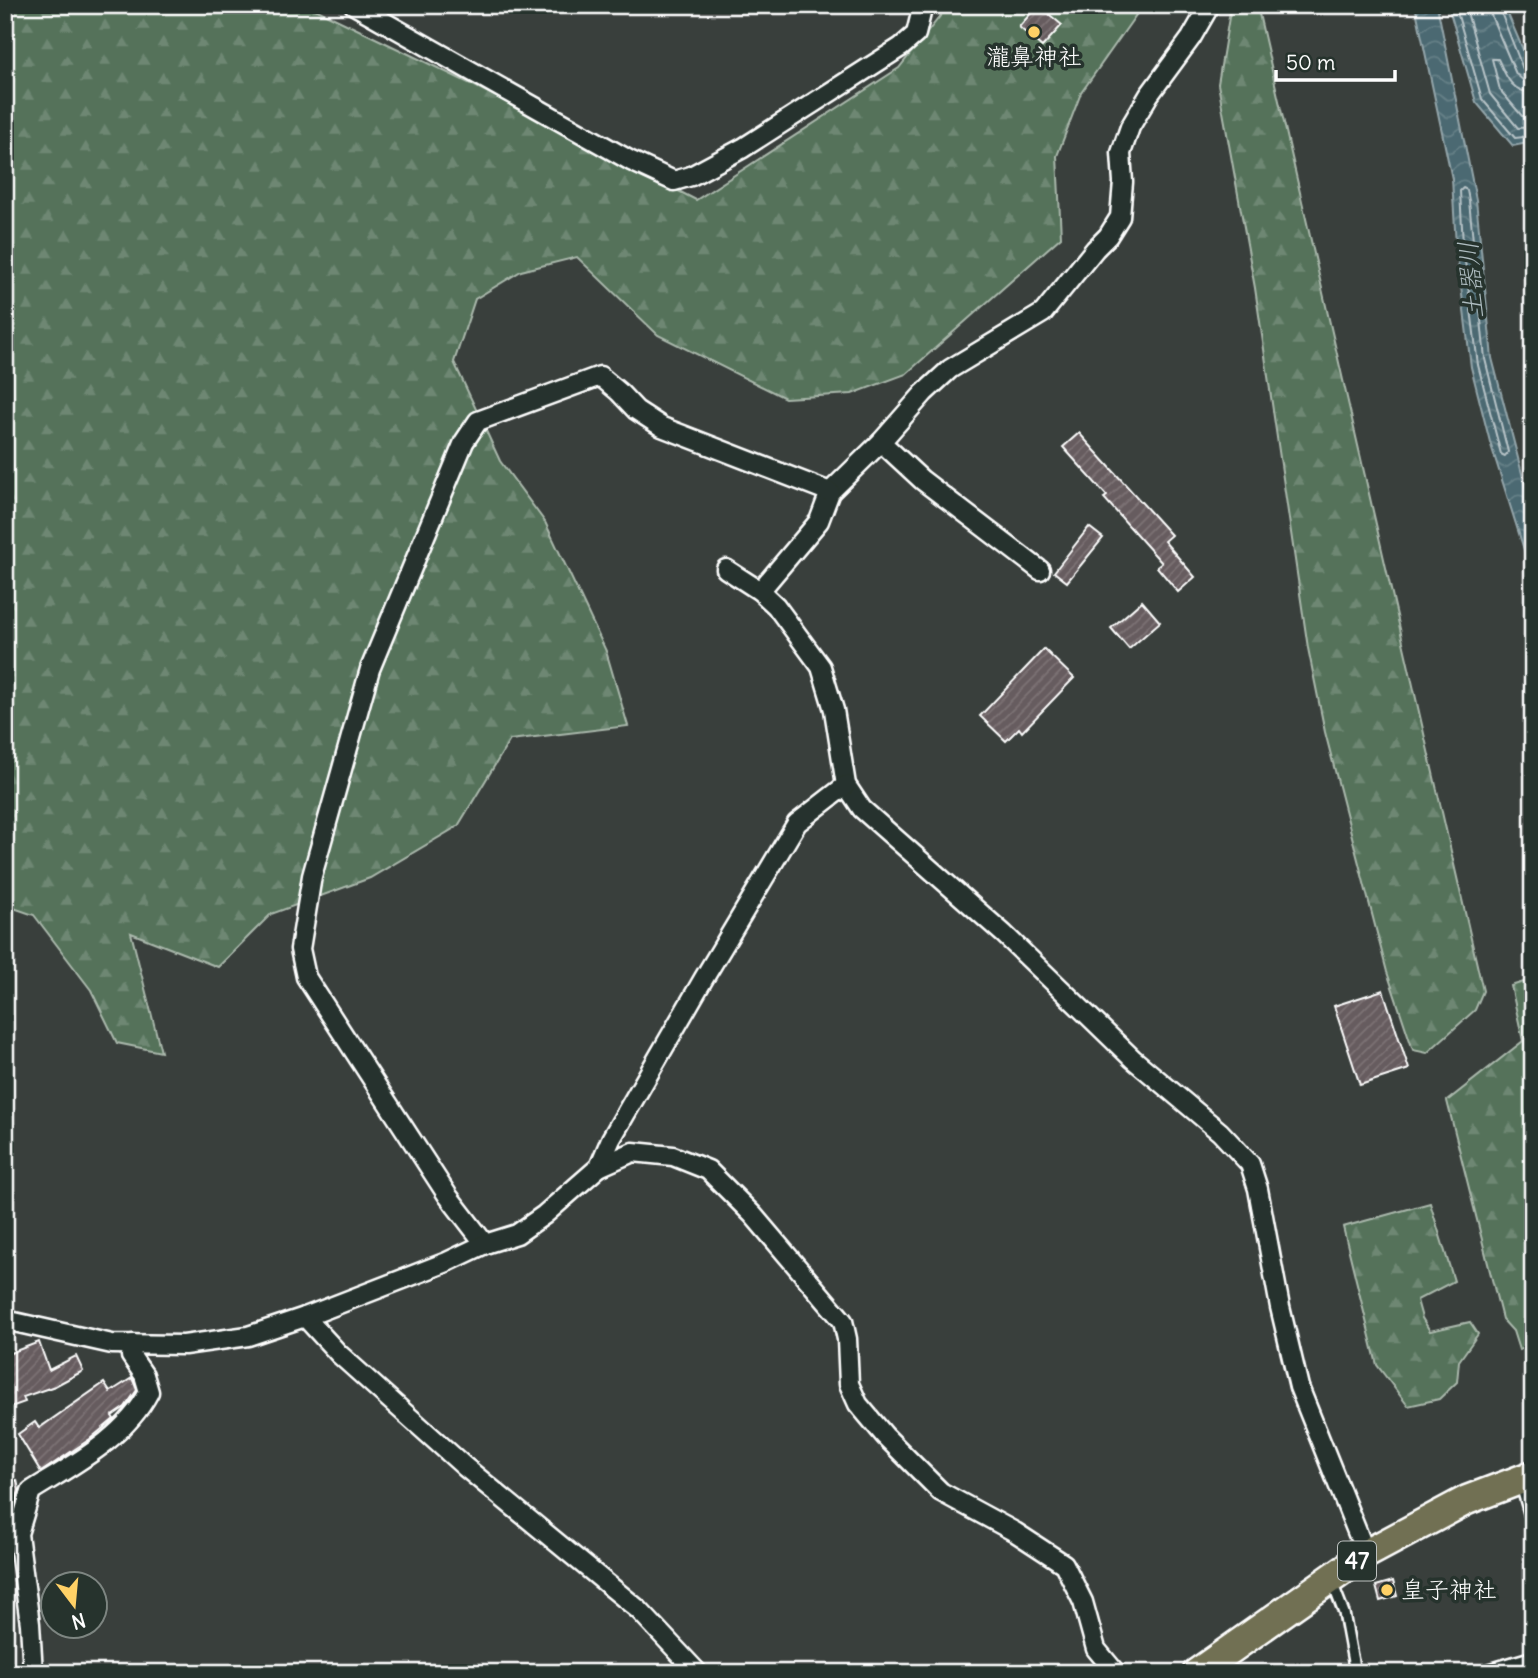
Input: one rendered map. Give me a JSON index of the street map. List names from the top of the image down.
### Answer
{
  "streets": {
    "main road": ["47"]
  },
  "water": ["土器川"],
  "places": ["瀧鼻神社", "皇子神社"],
  "scale_bar": "50 m",
  "north": "bottom"
}
